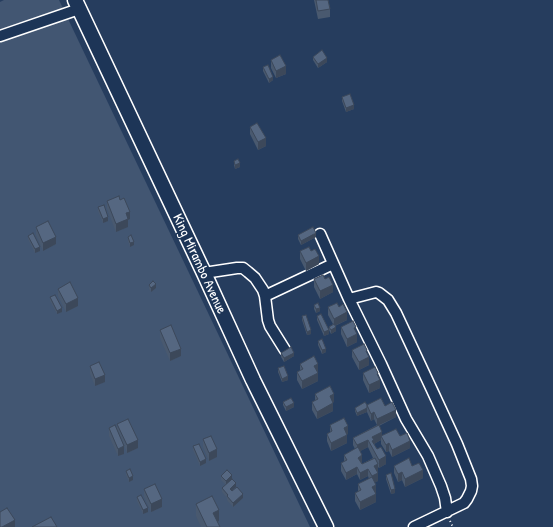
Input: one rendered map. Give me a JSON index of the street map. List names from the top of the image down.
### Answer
{
  "streets": {
    "main road": ["King Mirambo Avenue"]
  }
}
